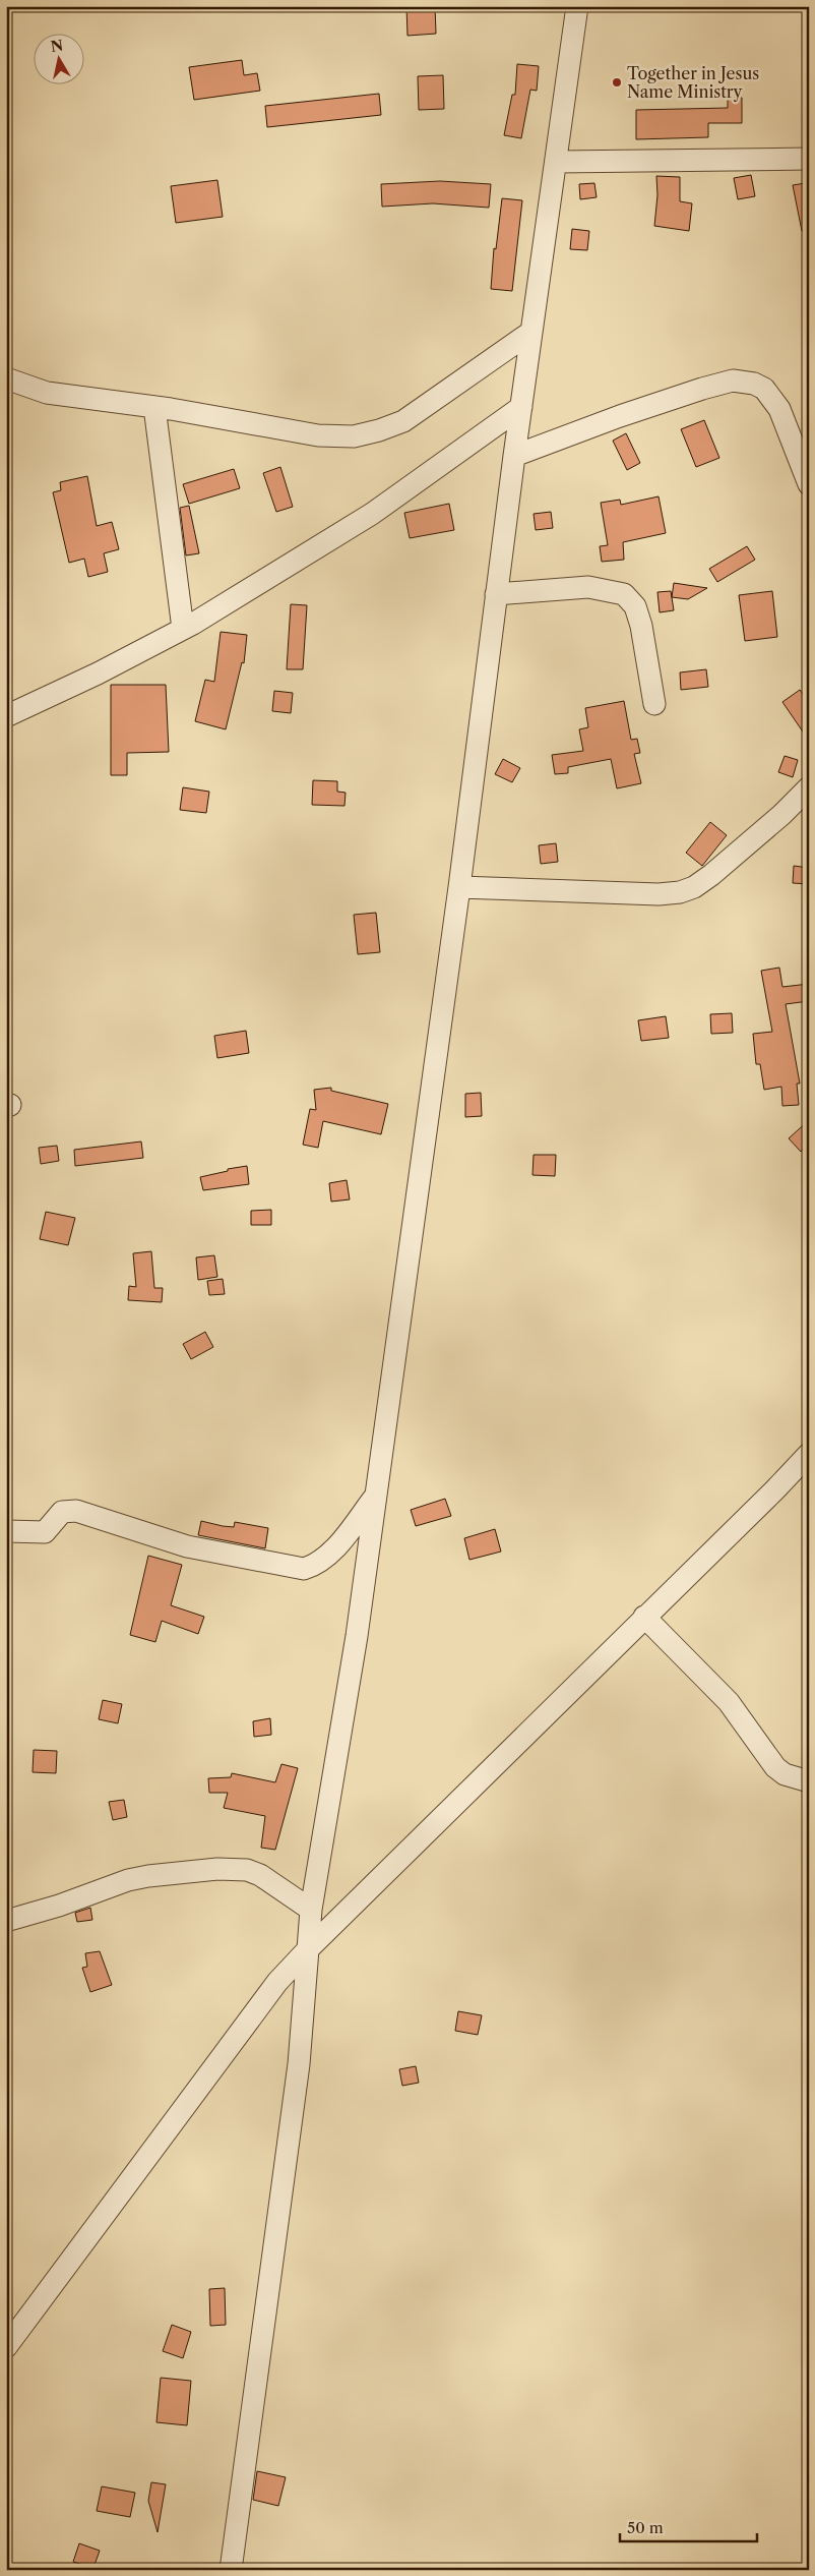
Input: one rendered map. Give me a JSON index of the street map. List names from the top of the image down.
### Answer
{
  "places": ["Together in Jesus Name Ministry"],
  "scale_bar": "50 m",
  "north": "top"
}
